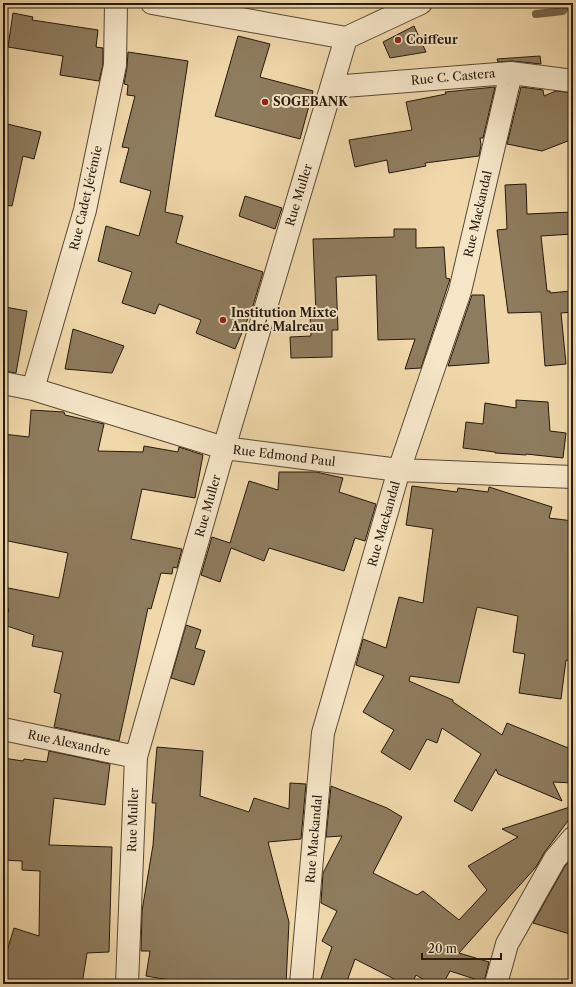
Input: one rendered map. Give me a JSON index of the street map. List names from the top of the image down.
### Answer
{
  "streets": {
    "street": [
      "Rue C. Castera",
      "Rue Muller",
      "Rue Cadet Jérémie",
      "Rue Mackandal",
      "Rue Edmond Paul",
      "Rue Alexandre"
    ]
  },
  "crossings": [
    ["Rue C. Castera", "Rue Muller"],
    ["Rue C. Castera", "Rue Mackandal"],
    ["Rue Muller", "Rue Edmond Paul"],
    ["Rue Muller", "Rue Alexandre"],
    ["Rue Cadet Jérémie", "Rue Edmond Paul"],
    ["Rue Mackandal", "Rue Edmond Paul"]
  ],
  "places": ["Coiffeur", "SOGEBANK", "Institution Mixte André Malreau"],
  "scale_bar": "20 m"
}
